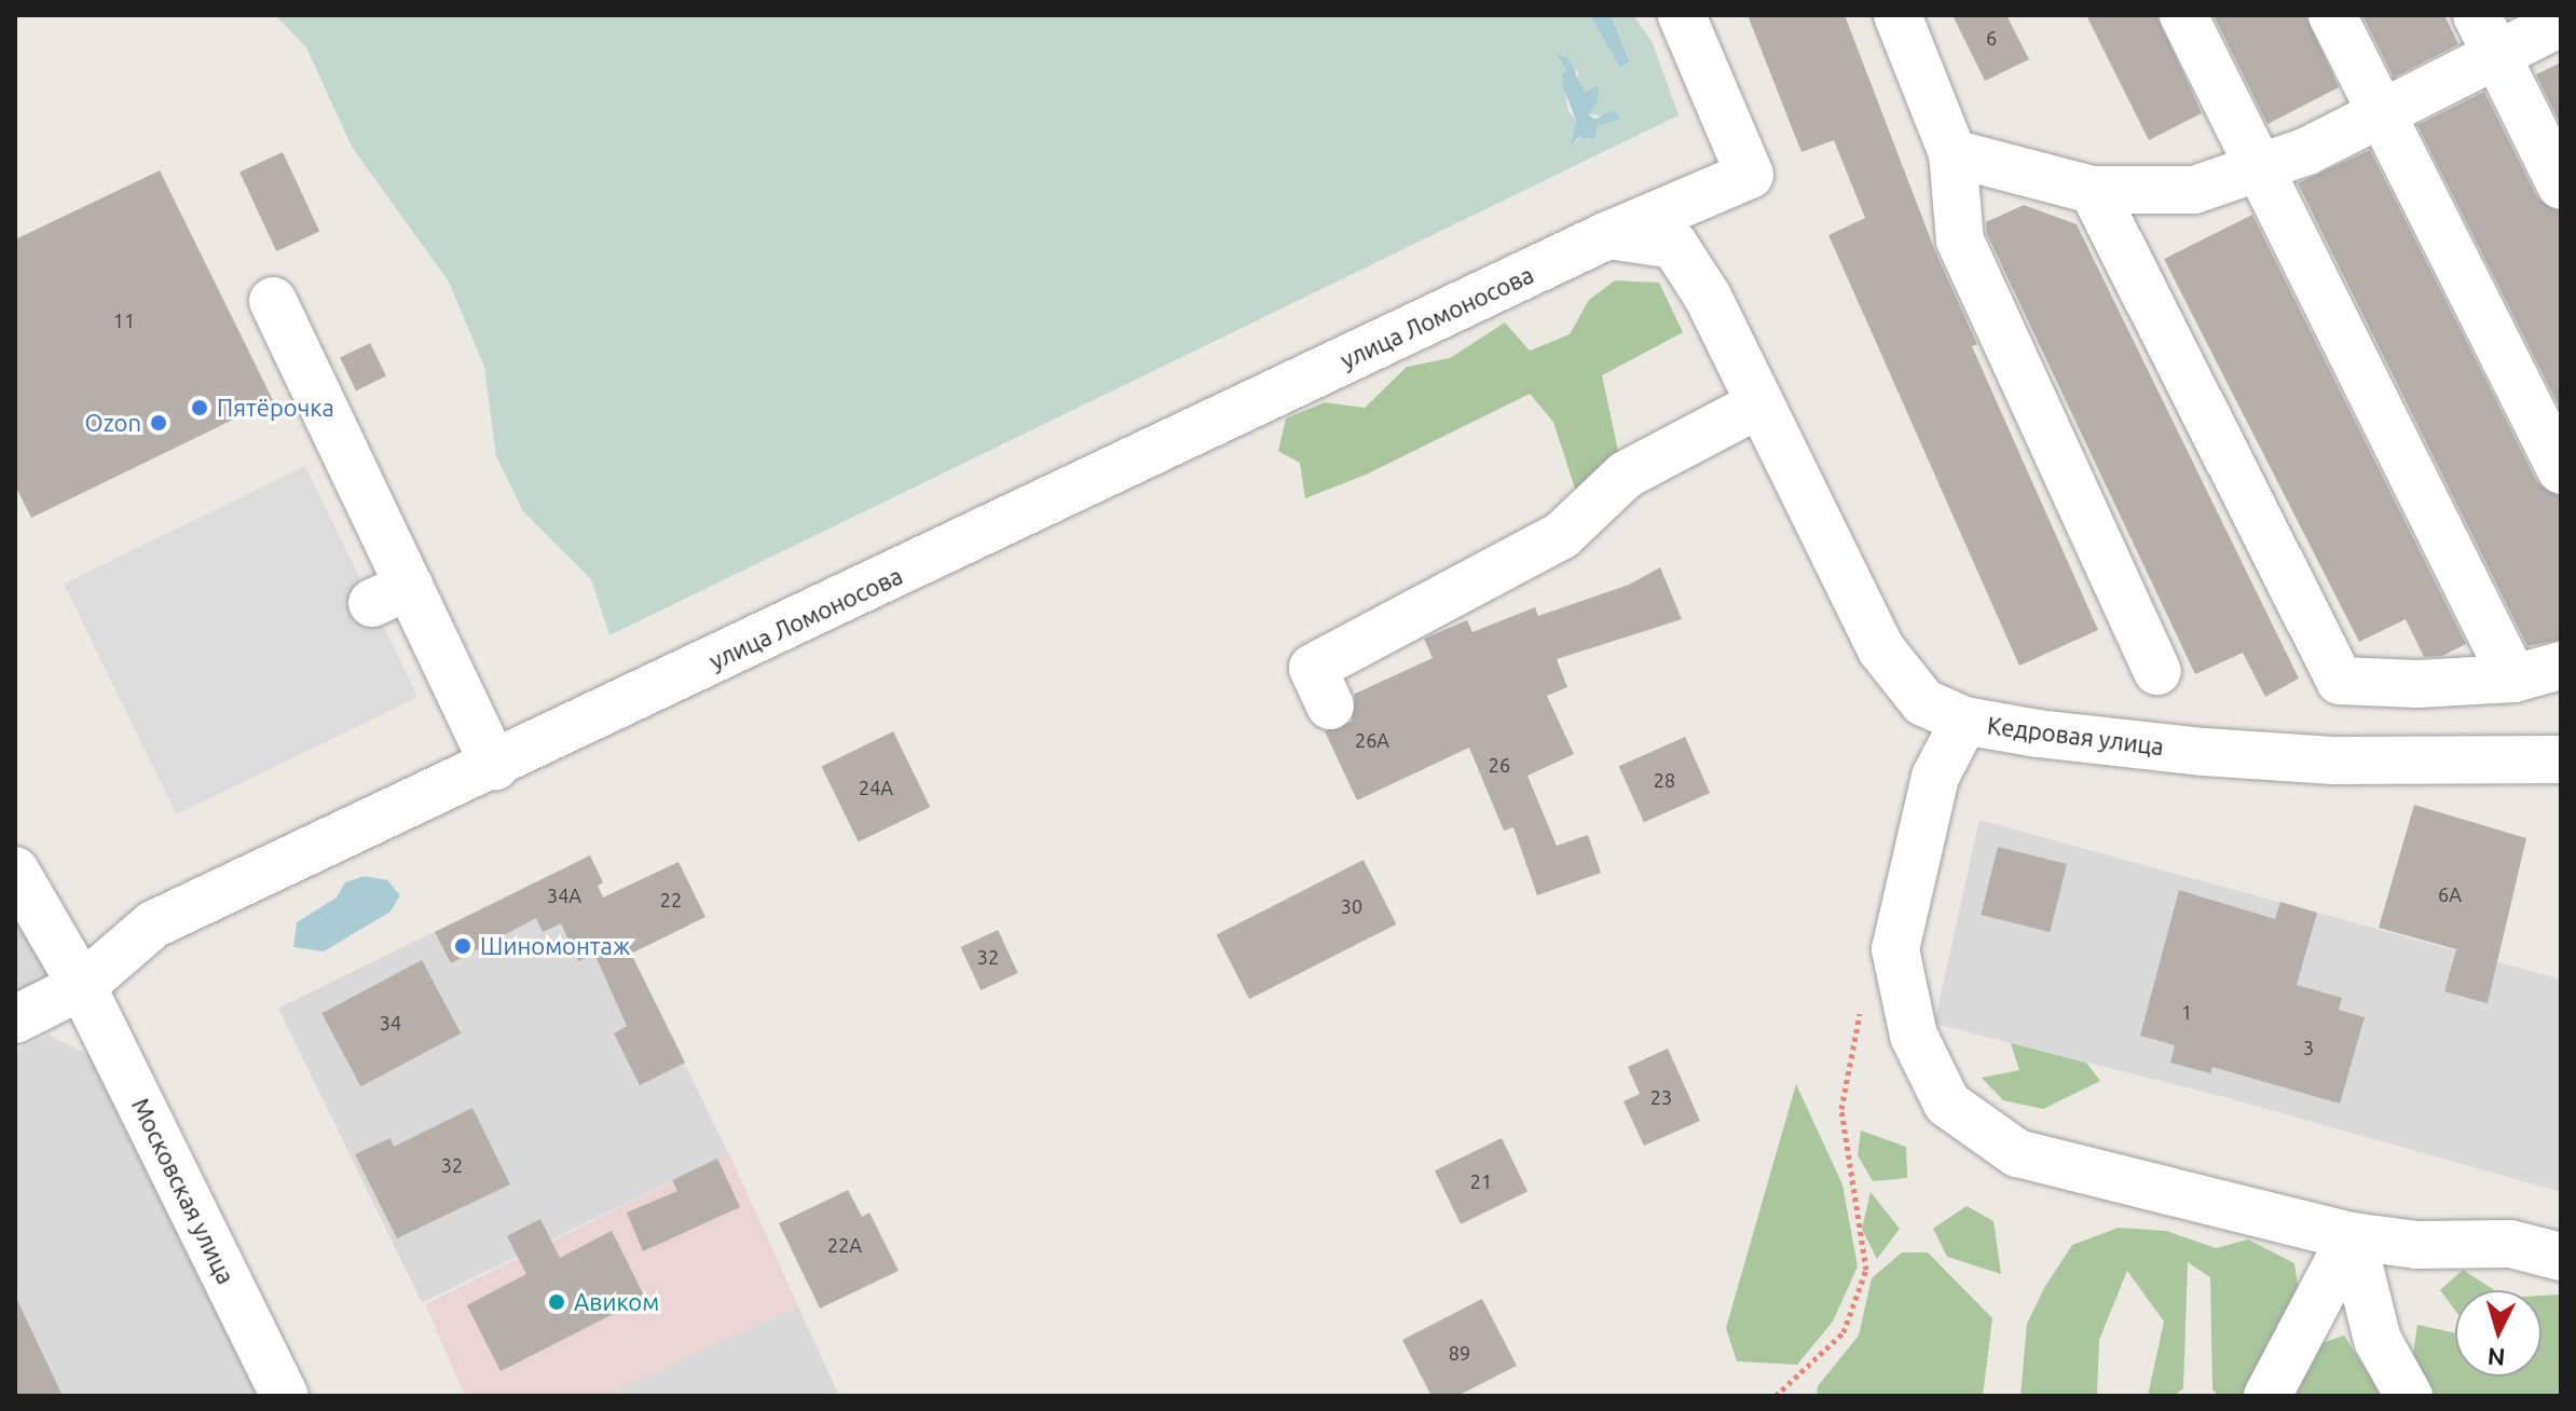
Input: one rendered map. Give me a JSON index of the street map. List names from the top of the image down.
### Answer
{
  "streets": {
    "street": ["улица Ломоносова", "Кедровая улица", "Московская улица"]
  },
  "crossings": [
    ["улица Ломоносова", "Кедровая улица"],
    ["улица Ломоносова", "Московская улица"]
  ],
  "places": [
    "Пятёрочка",
    "Ozon",
    "Шиномонтаж",
    "Авиком"
  ],
  "house_numbers": [
    "6",
    "11",
    "26А",
    "26",
    "28",
    "24А",
    "6А",
    "34А",
    "22",
    "30",
    "32",
    "1",
    "34",
    "3",
    "23",
    "32",
    "21",
    "22А",
    "89"
  ],
  "north": "bottom"
}
